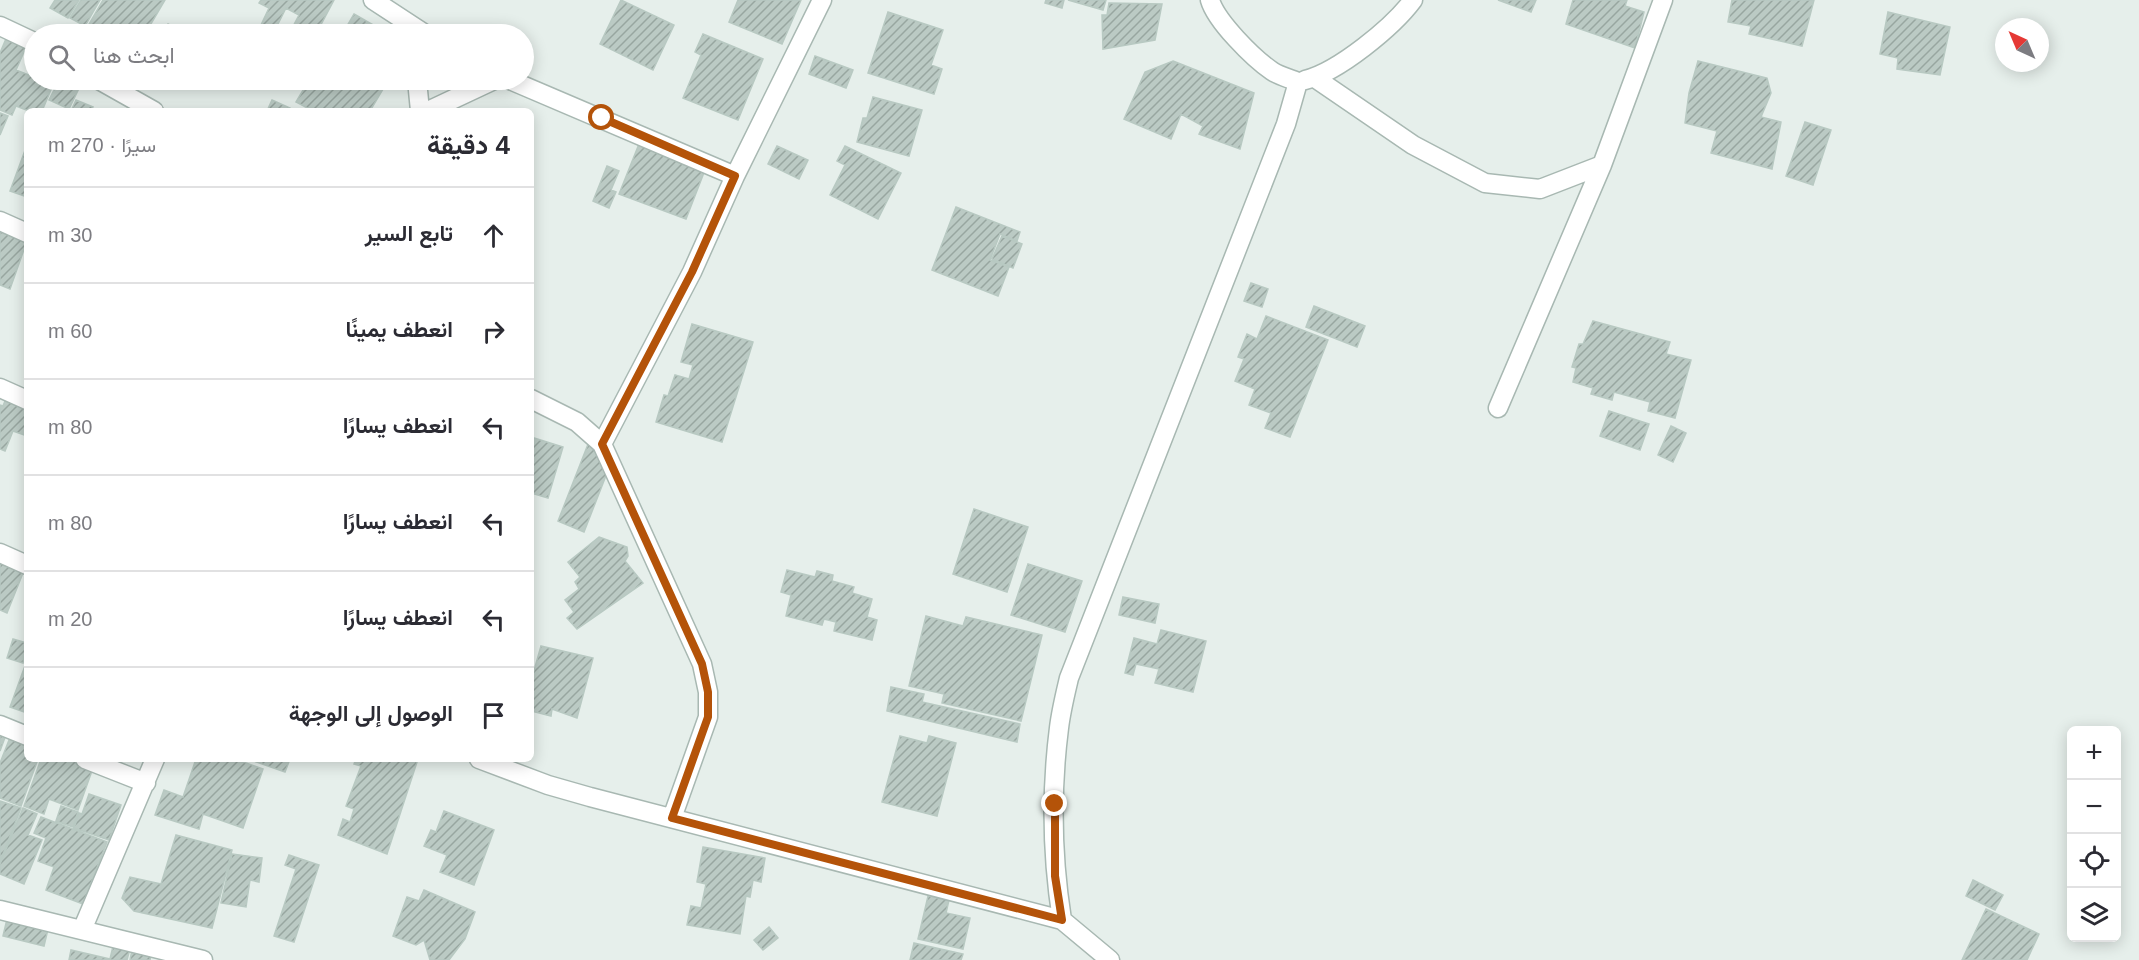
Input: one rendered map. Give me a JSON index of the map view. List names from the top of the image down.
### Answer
{
  "north": "top left",
  "page": {
    "search": "ابحث هنا",
    "heading": ["4 دقيقة", "سيرًا · 270 m"],
    "list": [
      ["تابع السير", "30 m"],
      ["انعطف يمينًا", "60 m"],
      ["انعطف يسارًا", "80 m"],
      ["انعطف يسارًا", "80 m"],
      ["انعطف يسارًا", "20 m"],
      "الوصول إلى الوجهة"
    ],
    "map_buttons": ["+", "−"]
  }
}
